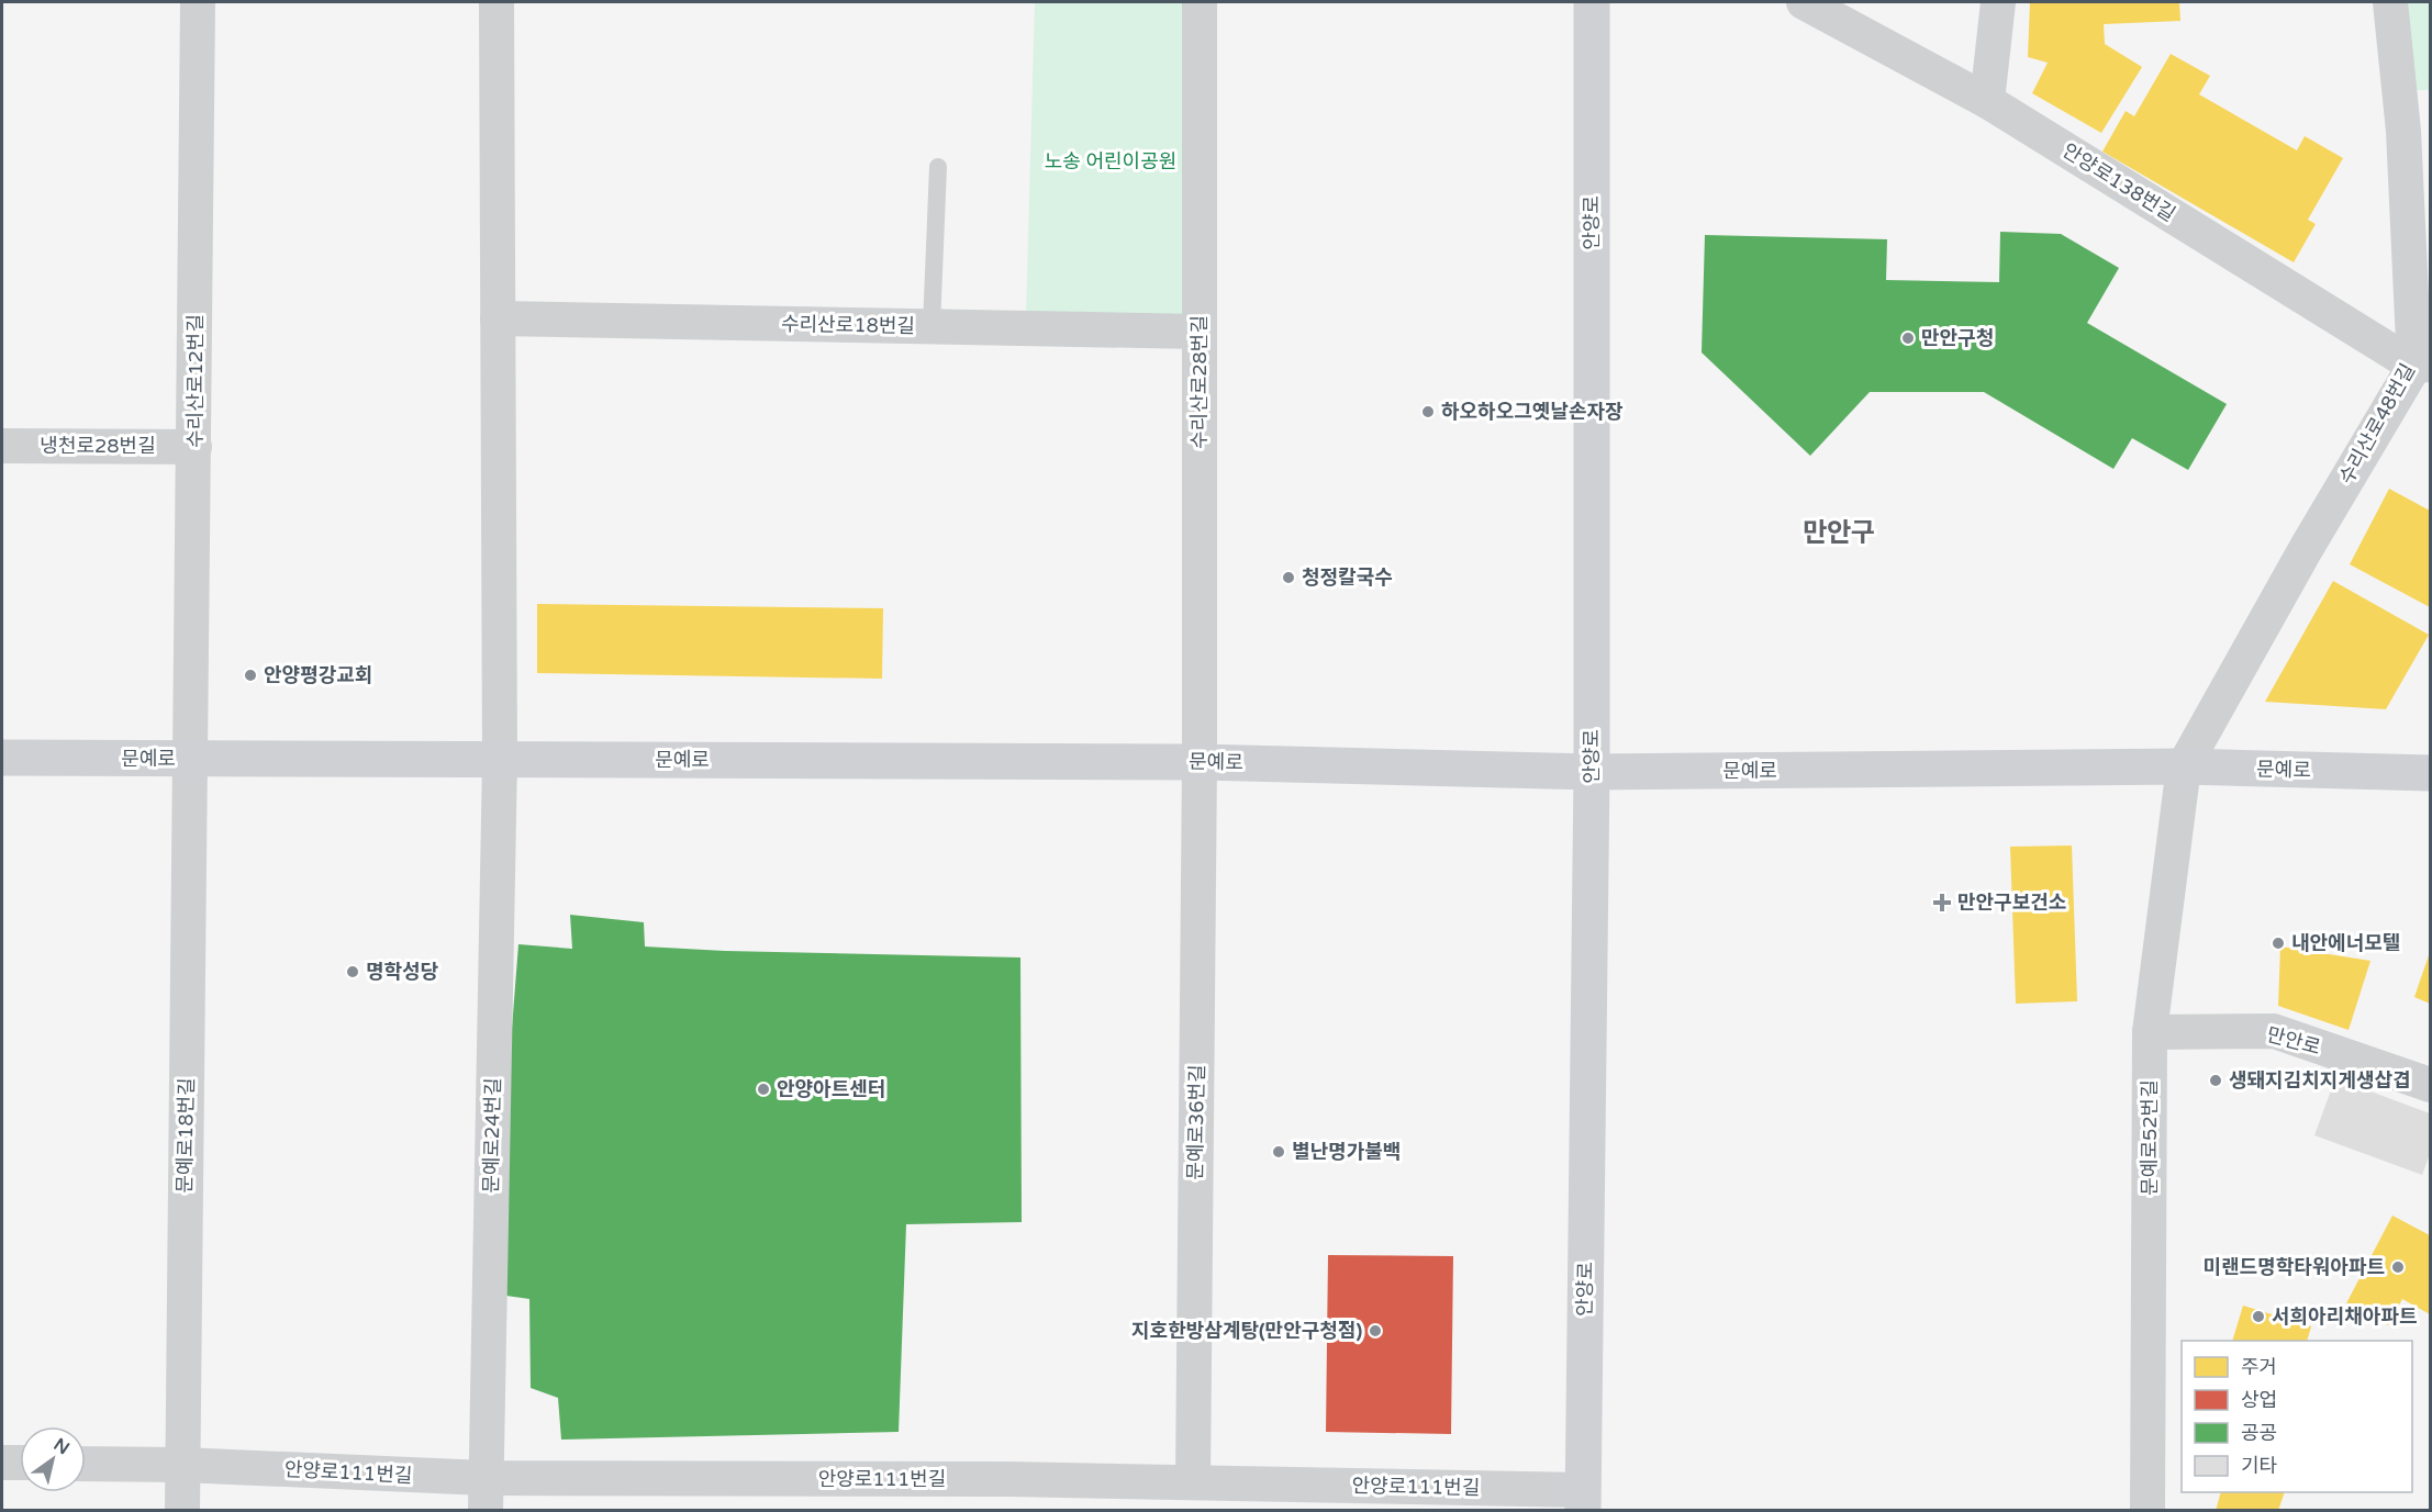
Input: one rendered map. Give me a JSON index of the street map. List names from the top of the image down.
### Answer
{
  "streets": {
    "street": [
      "안양로138번길",
      "안양로",
      "수리산로18번길",
      "수리산로12번길",
      "수리산로28번길",
      "수리산로48번길",
      "냉천로28번길",
      "문예로",
      "만안로",
      "문예로36번길",
      "문예로18번길",
      "문예로24번길",
      "문예로52번길",
      "안양로111번길"
    ]
  },
  "crossings": [
    ["안양로138번길", "수리산로48번길"],
    ["안양로", "문예로"],
    ["안양로", "안양로111번길"],
    ["수리산로18번길", "수리산로28번길"],
    ["수리산로12번길", "냉천로28번길"],
    ["수리산로12번길", "문예로"],
    ["수리산로12번길", "문예로18번길"],
    ["수리산로28번길", "문예로"],
    ["수리산로28번길", "문예로36번길"],
    ["수리산로48번길", "문예로"],
    ["수리산로48번길", "문예로52번길"],
    ["문예로", "문예로36번길"],
    ["문예로", "문예로18번길"],
    ["문예로", "문예로24번길"],
    ["문예로", "문예로52번길"],
    ["만안로", "문예로52번길"],
    ["문예로36번길", "안양로111번길"],
    ["문예로18번길", "안양로111번길"],
    ["문예로24번길", "안양로111번길"]
  ],
  "districts": ["만안구"],
  "parks": ["노송 어린이공원"],
  "places": {
    "other": [
      "만안구청",
      "하오하오그옛날손자장",
      "청정칼국수",
      "안양평강교회",
      "내안에너모텔",
      "명학성당",
      "생돼지김치지게생삽겹",
      "안양아트센터",
      "별난명가불백",
      "미랜드명학타워아파트",
      "서희아리채아파트",
      "지호한방삼계탕(만안구청점)"
    ],
    "health": ["만안구보건소"]
  },
  "legend": [
    "주거",
    "상업",
    "공공",
    "기타"
  ],
  "north": "top right"
}
